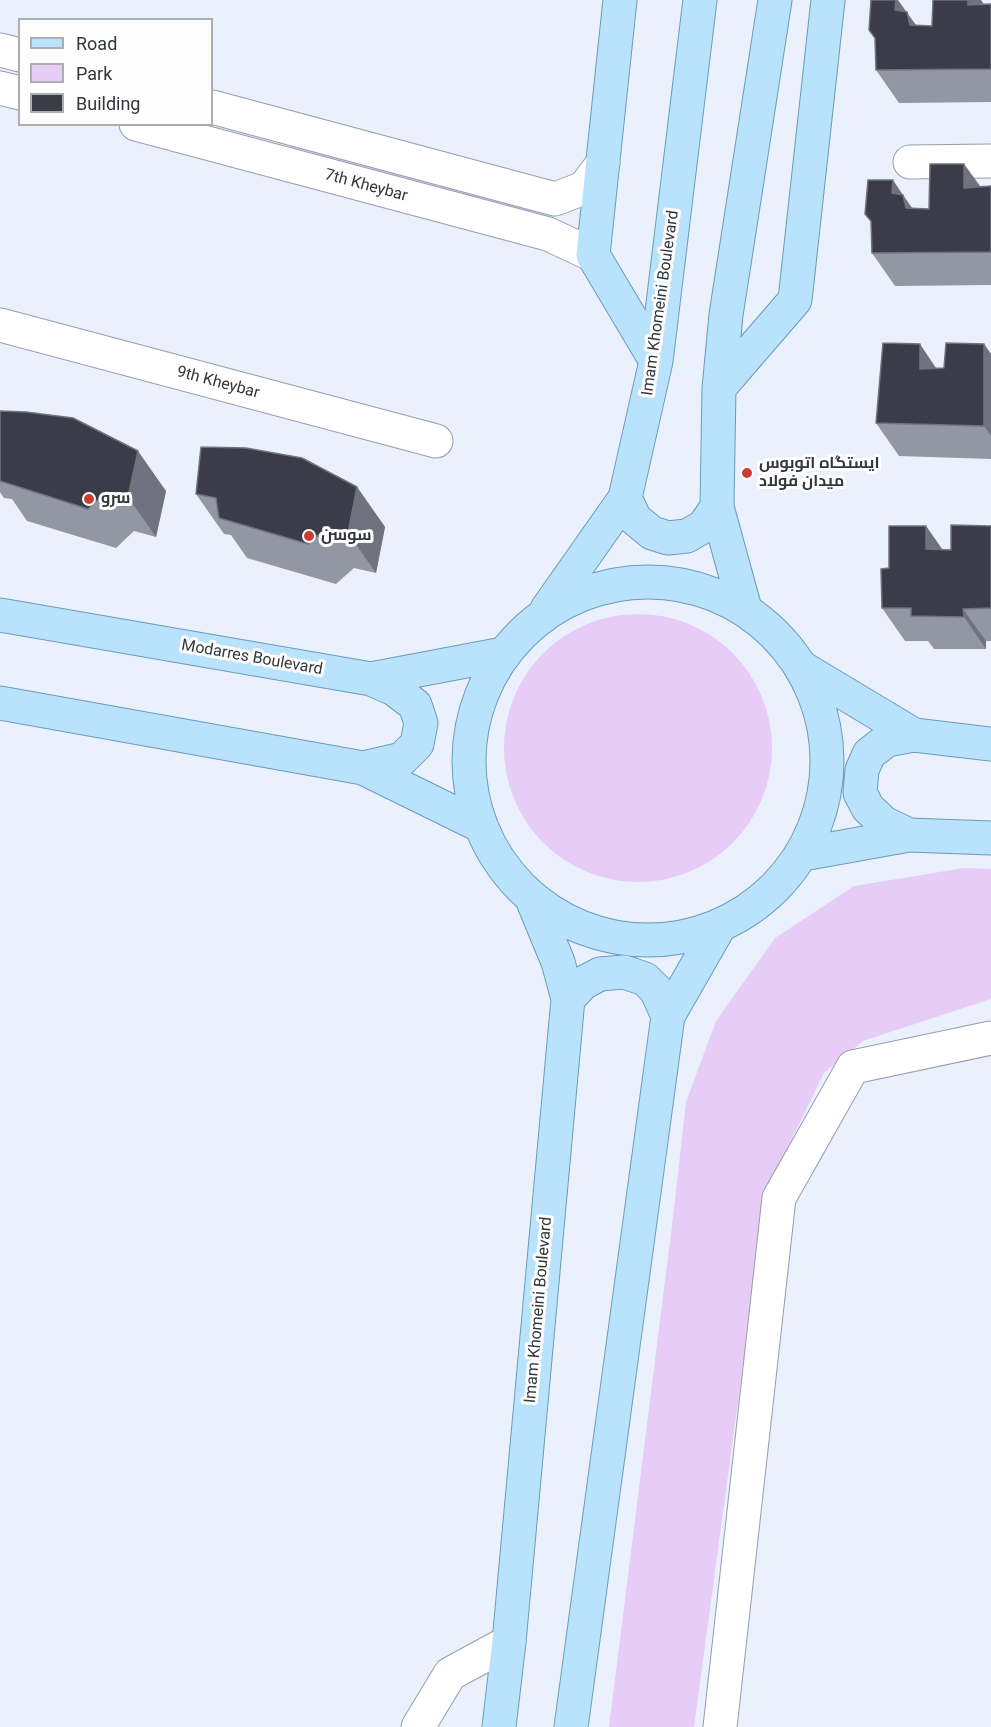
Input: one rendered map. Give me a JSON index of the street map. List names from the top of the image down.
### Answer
{
  "streets": {
    "main road": ["Imam Khomeini Boulevard", "Modarres Boulevard"],
    "street": ["7th Kheybar", "9th Kheybar"]
  },
  "places": ["ایستگاه اتوبوس میدان فولاد", "سرو", "سوسن"],
  "legend": ["Road", "Park", "Building"]
}
